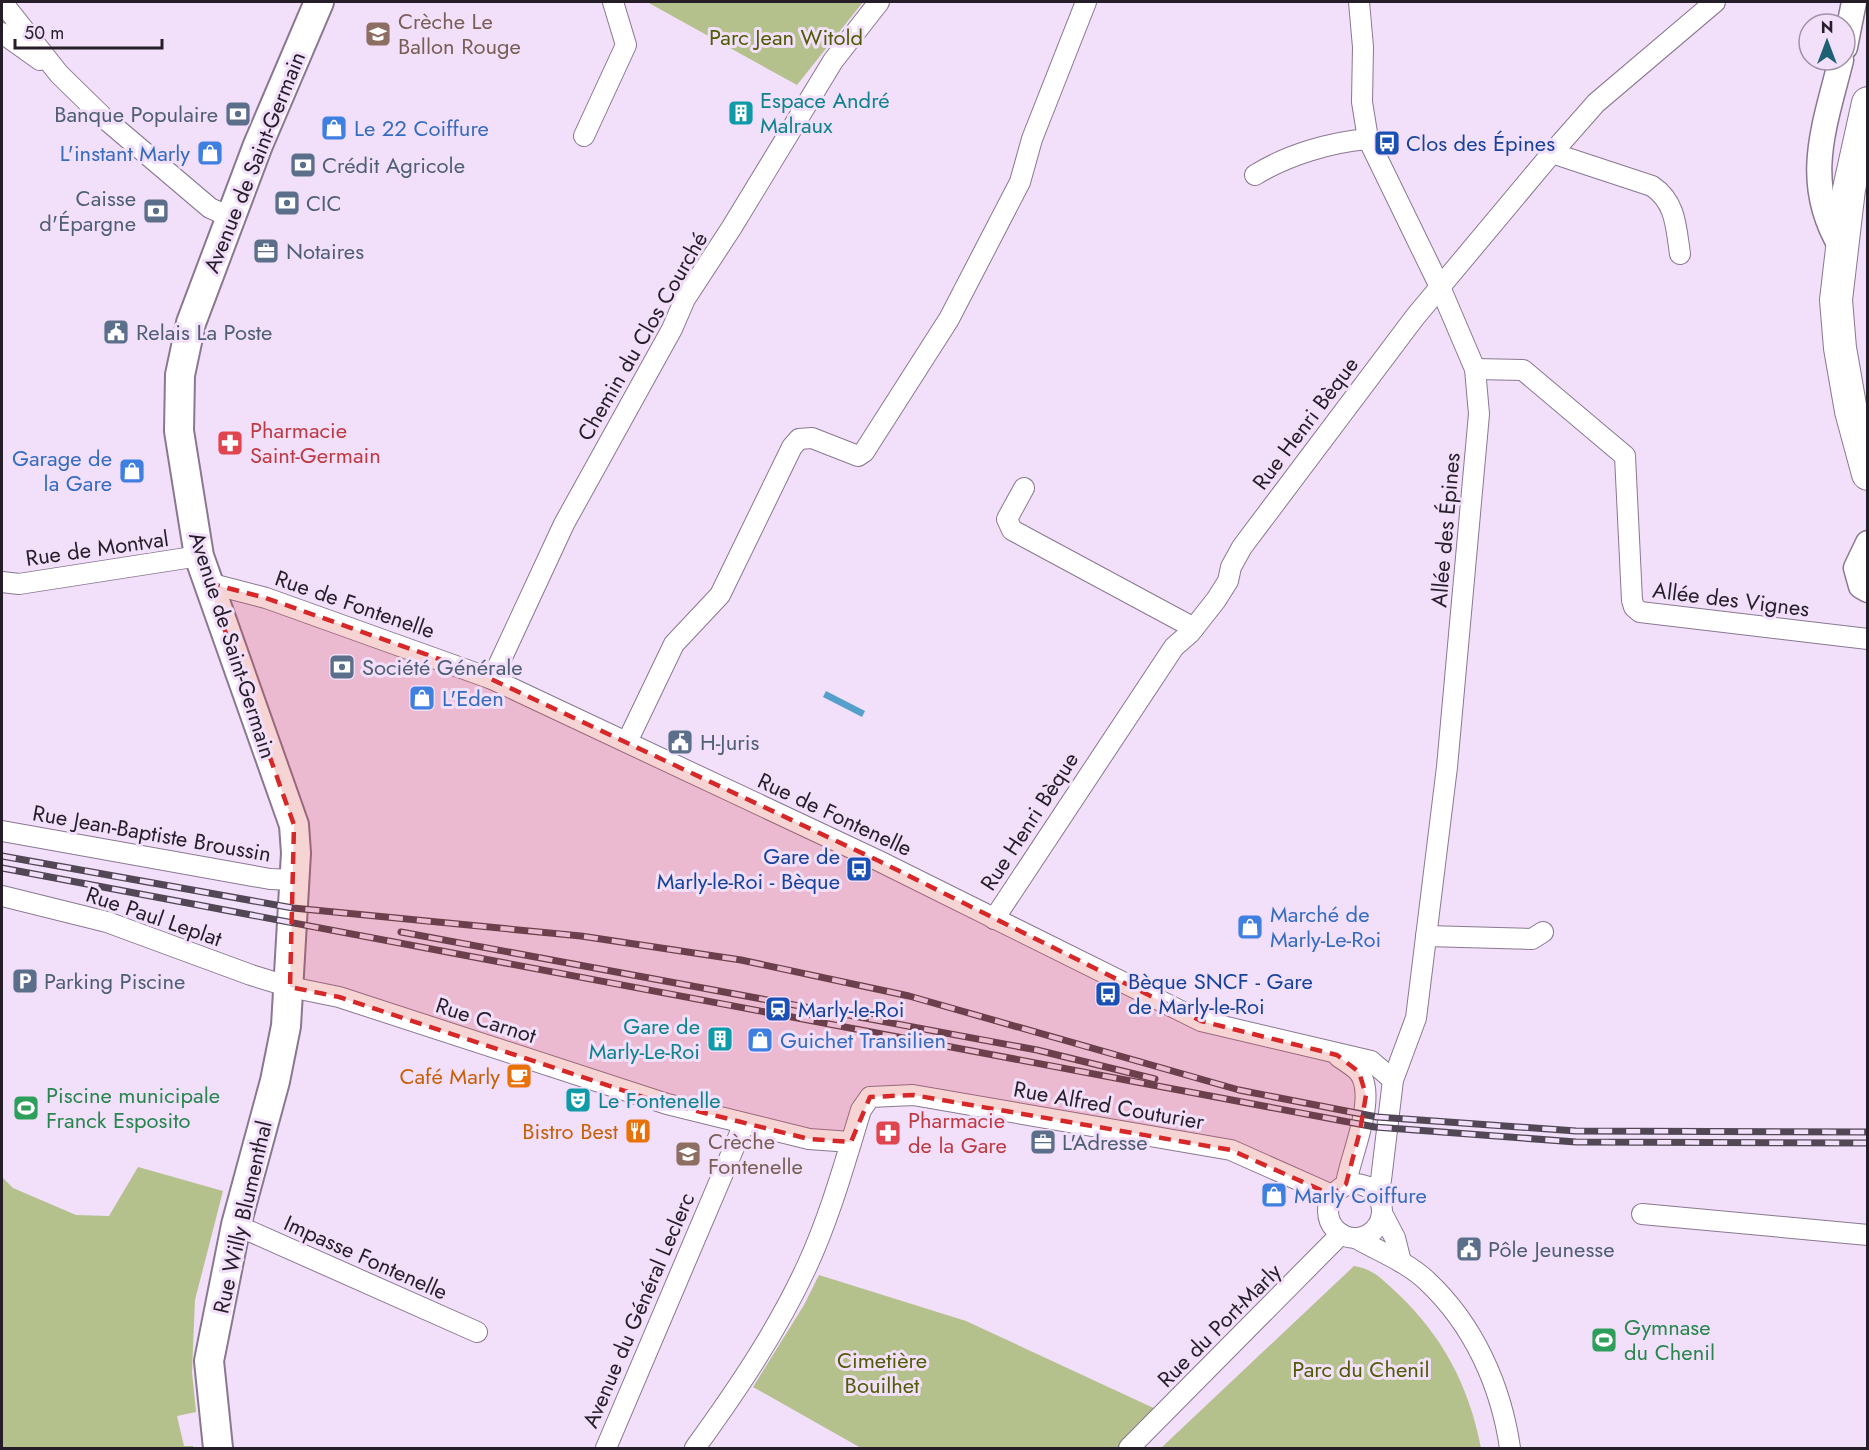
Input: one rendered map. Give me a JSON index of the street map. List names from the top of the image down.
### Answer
{
  "streets": {
    "main road": ["Avenue de Saint-Germain", "Rue Willy Blumenthal"],
    "street": [
      "Chemin du Clos Courché",
      "Rue Henri Bèque",
      "Allée des Épines",
      "Rue de Montval",
      "Allée des Vignes",
      "Rue de Fontenelle",
      "Rue Jean-Baptiste Broussin",
      "Rue Paul Leplat",
      "Rue Carnot",
      "Rue Alfred Couturier",
      "Impasse Fontenelle",
      "Avenue du Général Leclerc",
      "Rue du Port-Marly"
    ]
  },
  "crossings": [
    ["Avenue de Saint-Germain", "Rue de Montval"],
    ["Avenue de Saint-Germain", "Rue de Fontenelle"],
    ["Avenue de Saint-Germain", "Rue Jean-Baptiste Broussin"],
    ["Avenue de Saint-Germain", "Rue Paul Leplat"],
    ["Avenue de Saint-Germain", "Rue Carnot"],
    ["Avenue de Saint-Germain", "Rue Willy Blumenthal"],
    ["Chemin du Clos Courché", "Rue de Fontenelle"],
    ["Rue Henri Bèque", "Allée des Épines"],
    ["Rue Henri Bèque", "Rue de Fontenelle"],
    ["Allée des Épines", "Allée des Vignes"],
    ["Allée des Épines", "Rue de Fontenelle"],
    ["Allée des Épines", "Rue Alfred Couturier"],
    ["Allée des Épines", "Rue du Port-Marly"],
    ["Rue Paul Leplat", "Rue Carnot"],
    ["Rue Paul Leplat", "Rue Willy Blumenthal"],
    ["Rue Carnot", "Rue Alfred Couturier"],
    ["Rue Carnot", "Rue Willy Blumenthal"],
    ["Rue Carnot", "Avenue du Général Leclerc"],
    ["Rue Alfred Couturier", "Rue du Port-Marly"],
    ["Rue Willy Blumenthal", "Impasse Fontenelle"]
  ],
  "parks": ["Parc Jean Witold", "Cimetière Bouilhet", "Parc du Chenil"],
  "places": {
    "school or university": ["Crèche Le Ballon Rouge", "Crèche Fontenelle"],
    "building": ["Espace André Malraux", "Gare de Marly-Le-Roi"],
    "bank": [
      "Banque Populaire",
      "Crédit Agricole",
      "CIC",
      "Caisse d'Épargne",
      "Société Générale"
    ],
    "shop": [
      "Le 22 Coiffure",
      "L'instant Marly",
      "Garage de la Gare",
      "L'Eden",
      "Marché de Marly-Le-Roi",
      "Guichet Transilien",
      "Marly Coiffure"
    ],
    "bus stop": ["Clos des Épines", "Gare de Marly-le-Roi - Bèque", "Bèque SNCF - Gare de Marly-le-Roi"],
    "office": ["Notaires", "L'Adresse"],
    "public building": ["Relais La Poste", "H-Juris", "Pôle Jeunesse"],
    "pharmacy": ["Pharmacie Saint-Germain", "Pharmacie de la Gare"],
    "parking": ["Parking Piscine"],
    "station": ["Marly-le-Roi"],
    "cafe": ["Café Marly"],
    "theatre": ["Le Fontenelle"],
    "sports": ["Piscine municipale Franck Esposito", "Gymnase du Chenil"],
    "restaurant": ["Bistro Best"]
  },
  "scale_bar": "50 m",
  "north": "top"
}
